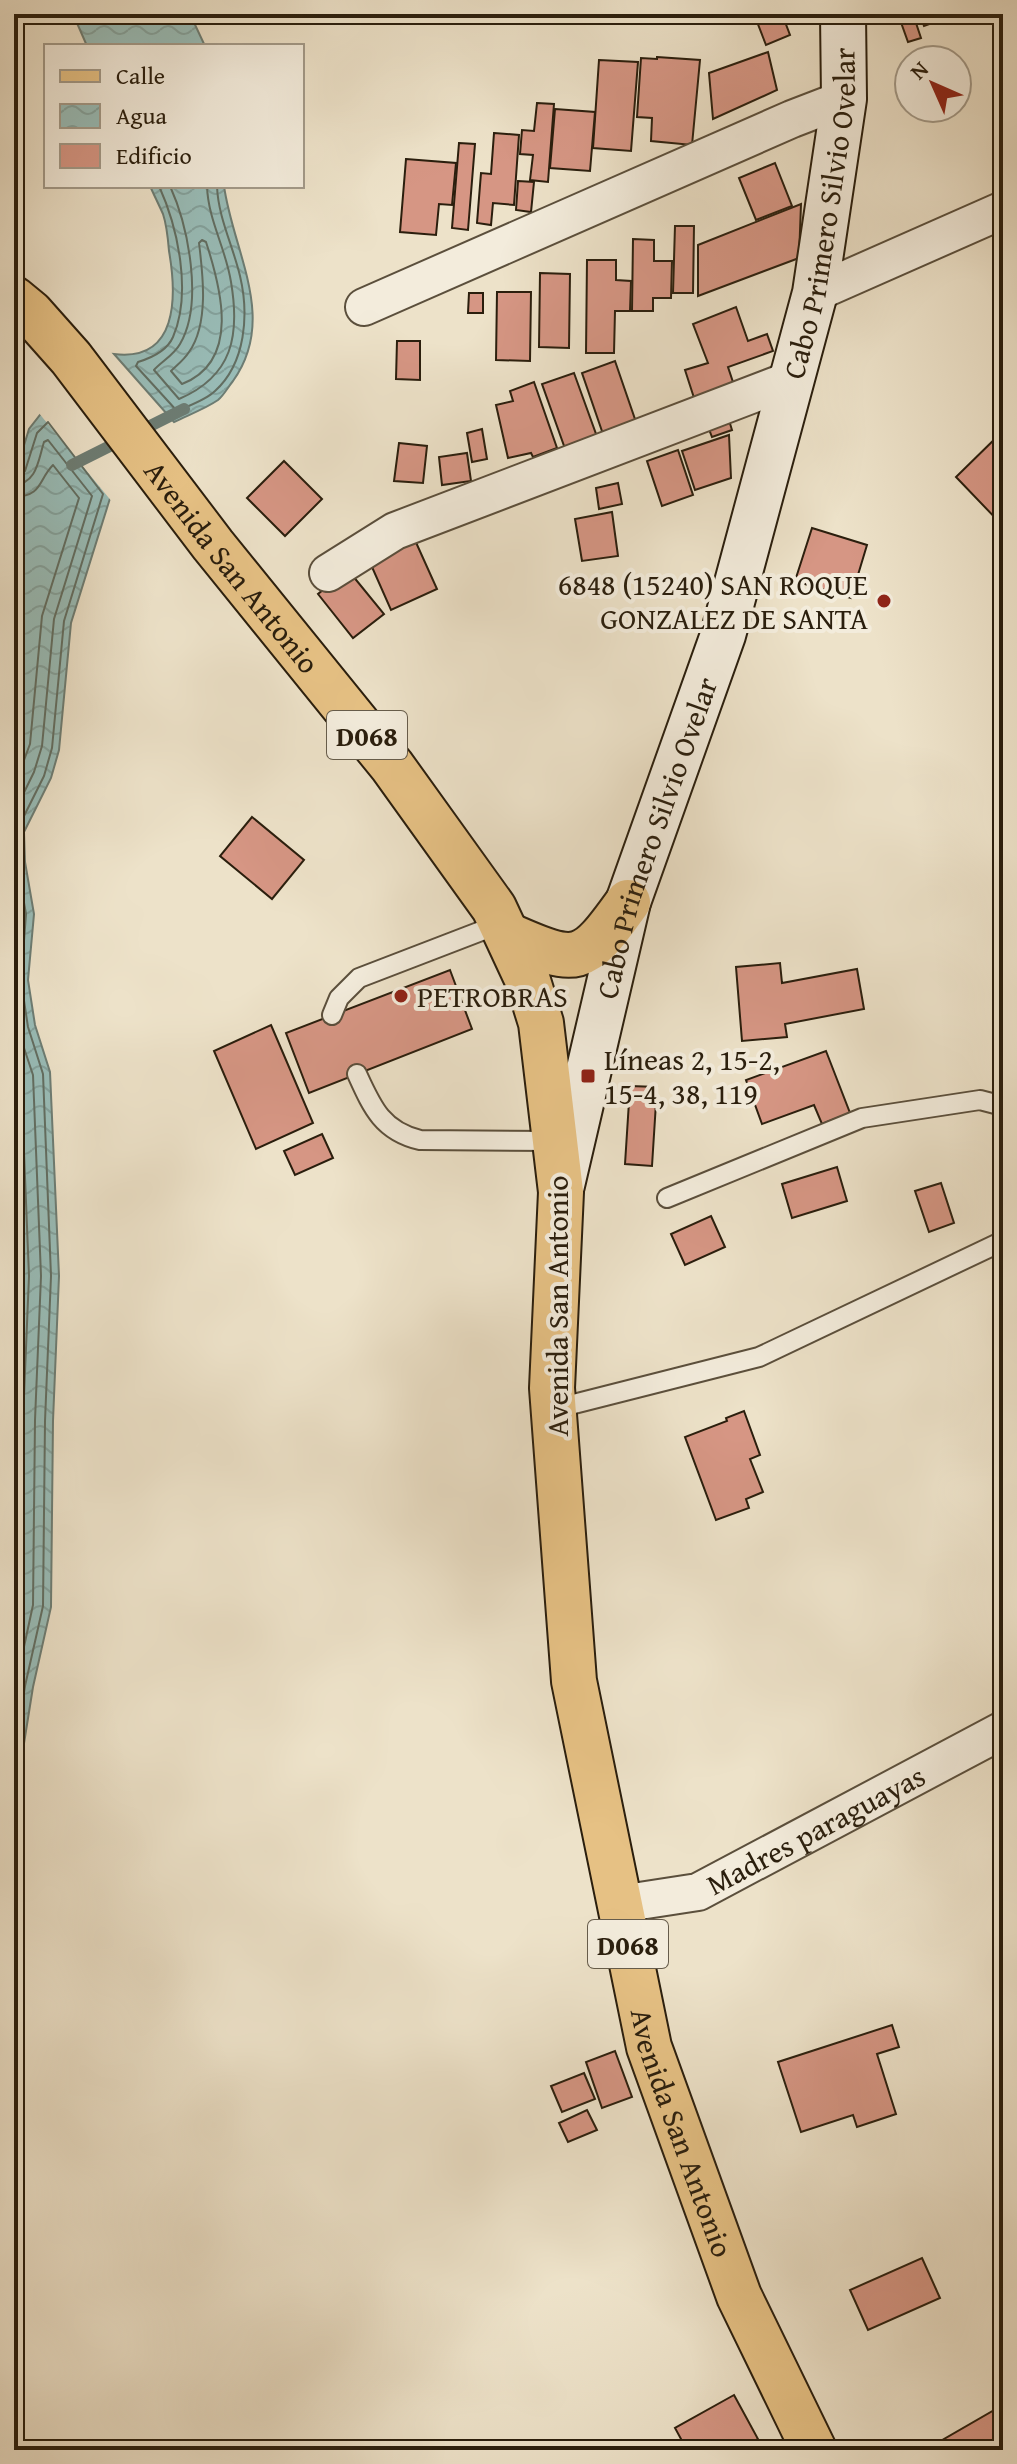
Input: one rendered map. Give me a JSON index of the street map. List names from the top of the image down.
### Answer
{
  "streets": {
    "main road": ["Cabo Primero Silvio Ovelar", "Avenida San Antonio", "D068"],
    "street": ["Madres paraguayas"]
  },
  "crossings": [
    ["Cabo Primero Silvio Ovelar", "Avenida San Antonio"],
    ["Avenida San Antonio", "Madres paraguayas"]
  ],
  "places": {
    "other": ["6848 (15240) SAN ROQUE GONZALEZ DE SANTA", "PETROBRAS"],
    "transit": ["Líneas 2, 15-2, 15-4, 38, 119"]
  },
  "legend": ["Calle", "Agua", "Edificio"],
  "north": "top left"
}
